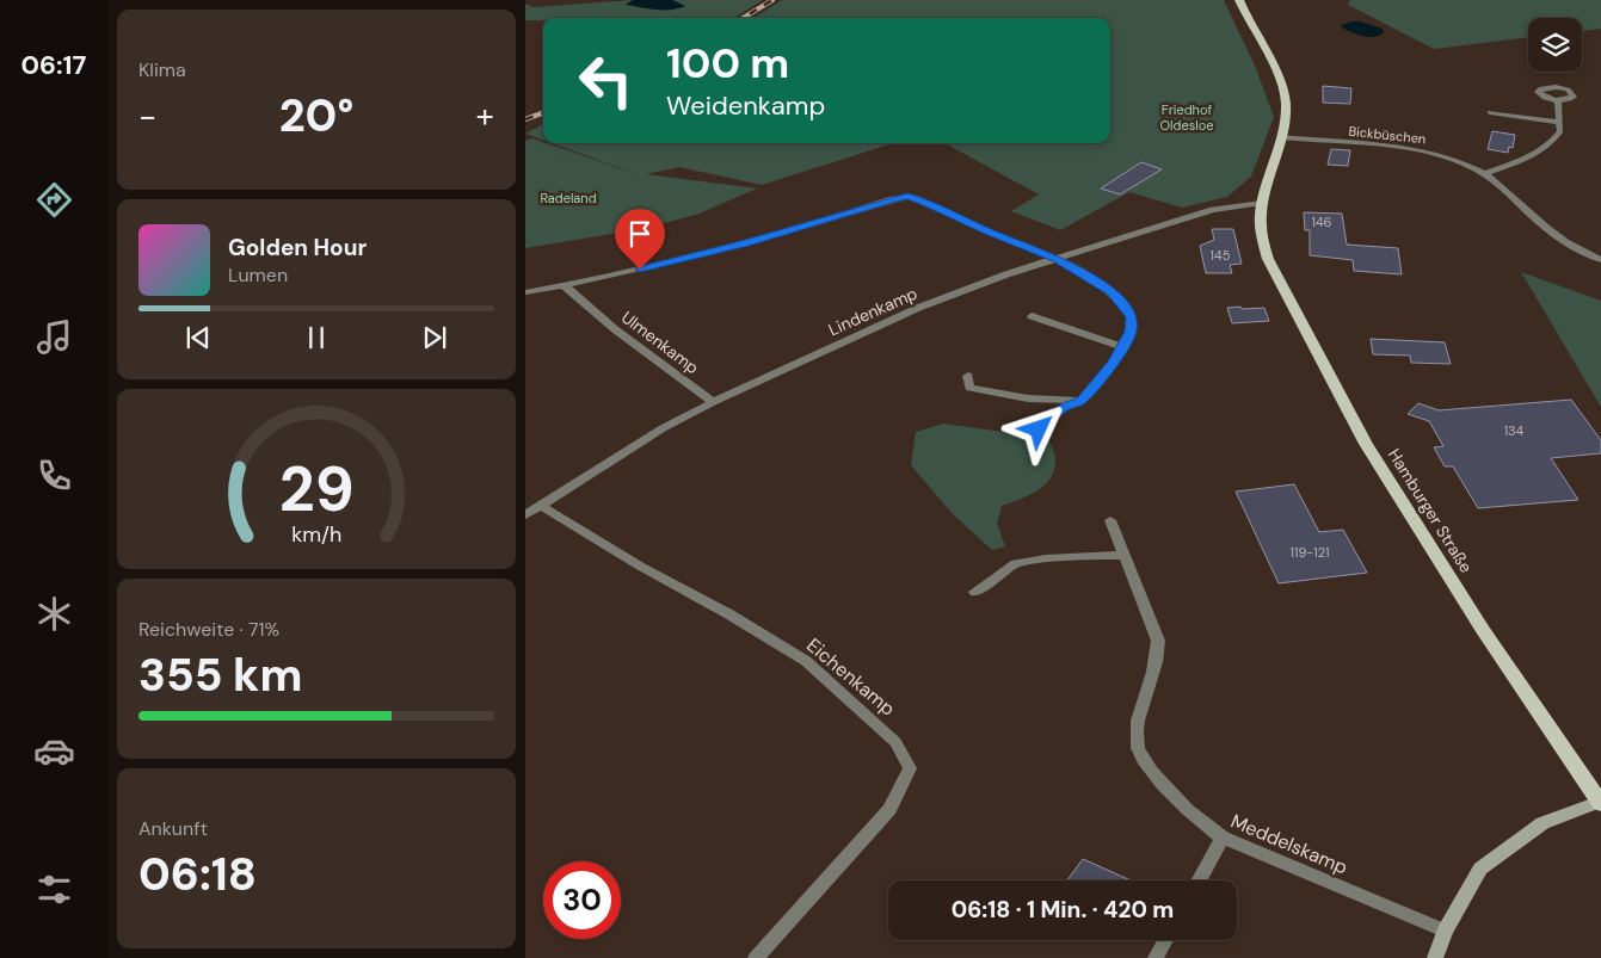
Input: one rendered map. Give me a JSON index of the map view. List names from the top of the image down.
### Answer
{
  "streets": {
    "main road": ["Hamburger Straße"],
    "street": [
      "Bickbüschen",
      "Lindenkamp",
      "Ulmenkamp",
      "Eichenkamp",
      "Meddelskamp"
    ]
  },
  "crossings": [
    ["Bickbüschen", "Hamburger Straße"],
    ["Lindenkamp", "Ulmenkamp"],
    ["Lindenkamp", "Hamburger Straße"],
    ["Lindenkamp", "Eichenkamp"],
    ["Hamburger Straße", "Meddelskamp"]
  ],
  "parks": ["Friedhof Oldesloe", "Radeland"],
  "house_numbers": [
    "146",
    "145",
    "134",
    "119-121"
  ],
  "page": {
    "tabs": "06:17",
    "tile": [
      "Klima",
      ["Reichweite · 71%", "355 km"],
      ["Ankunft", "06:18"]
    ],
    "turn": ["100 m", "Weidenkamp"],
    "heat": ["−", "20°", "+"],
    "song": ["Golden Hour", "Lumen"],
    "limit": "30",
    "trip": "06:18 · 1 Min. · 420 m",
    "gauge": ["29", "km/h"]
  }
}
